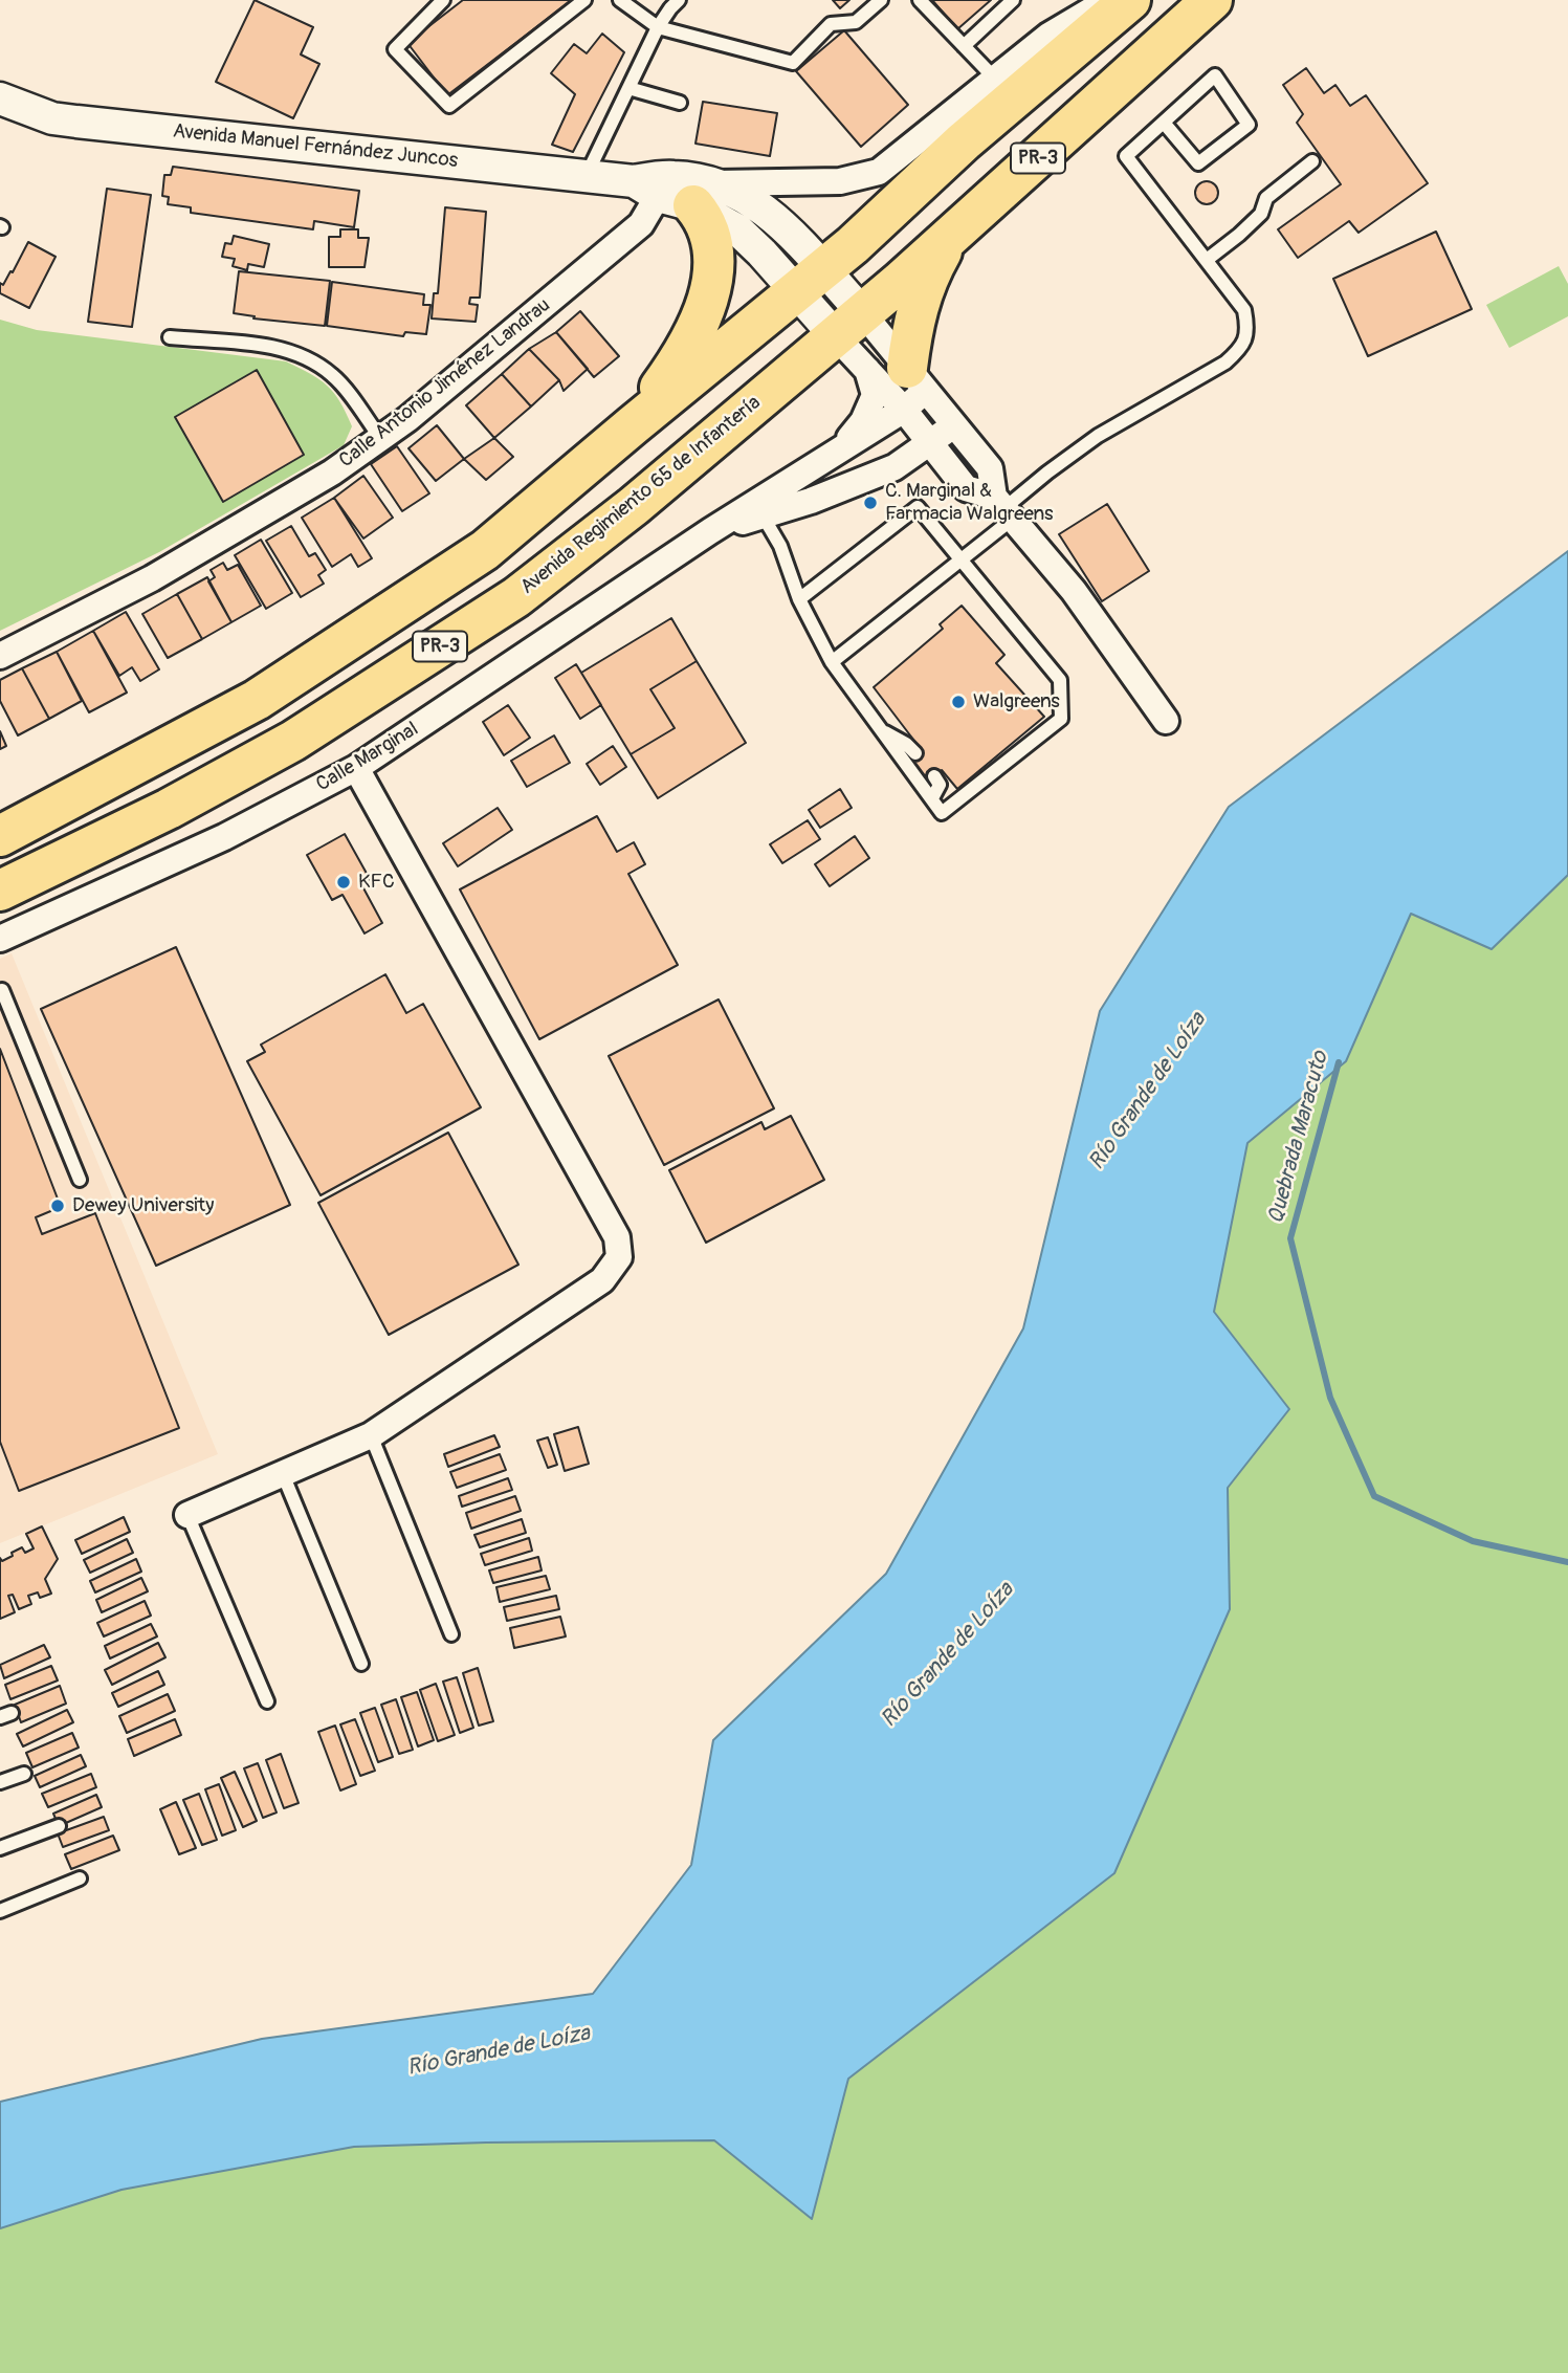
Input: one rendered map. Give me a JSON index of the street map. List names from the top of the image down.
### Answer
{
  "streets": {
    "main road": ["PR-3", "Avenida Regimiento 65 de Infantería"],
    "street": ["Avenida Manuel Fernández Juncos", "Calle Antonio Jiménez Landrau", "Calle Marginal"]
  },
  "crossings": [
    ["Avenida Manuel Fernández Juncos", "PR-3"],
    ["Avenida Manuel Fernández Juncos", "Calle Antonio Jiménez Landrau"],
    ["Avenida Manuel Fernández Juncos", "Avenida Regimiento 65 de Infantería"]
  ],
  "water": ["Río Grande de Loíza", "Quebrada Maracuto"],
  "places": [
    "C. Marginal & Farmacia Walgreens",
    "Walgreens",
    "KFC",
    "Dewey University"
  ]
}
